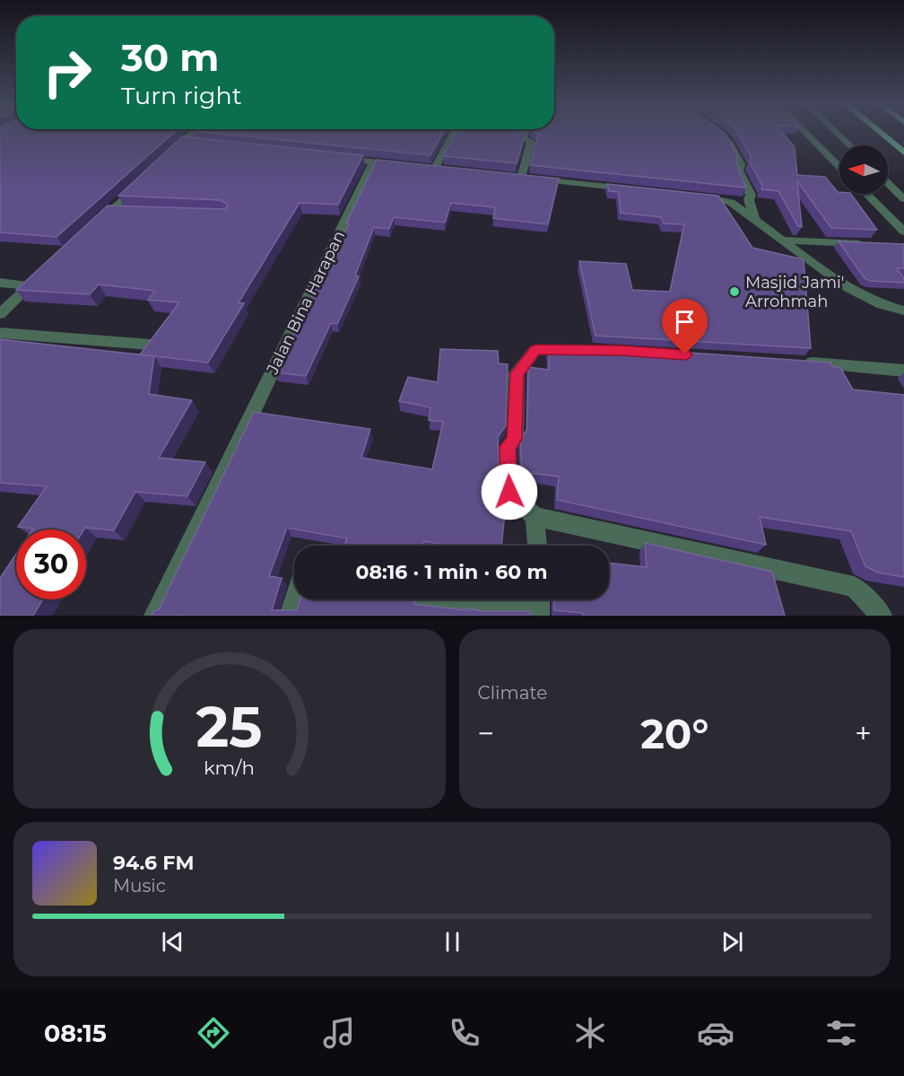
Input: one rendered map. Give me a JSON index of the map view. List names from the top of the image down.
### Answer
{
  "streets": {
    "street": ["Jalan Bina Harapan"]
  },
  "places": ["Masjid Jami' Arrohmah"],
  "north": "left",
  "page": {
    "turn": ["30 m", "Turn right"],
    "limit": "30",
    "trip": "08:16 · 1 min · 60 m",
    "tile": "Climate",
    "heat": ["−", "20°", "+"],
    "song": ["94.6 FM", "Music"],
    "tabs": "08:15",
    "gauge": ["25", "km/h"]
  }
}
